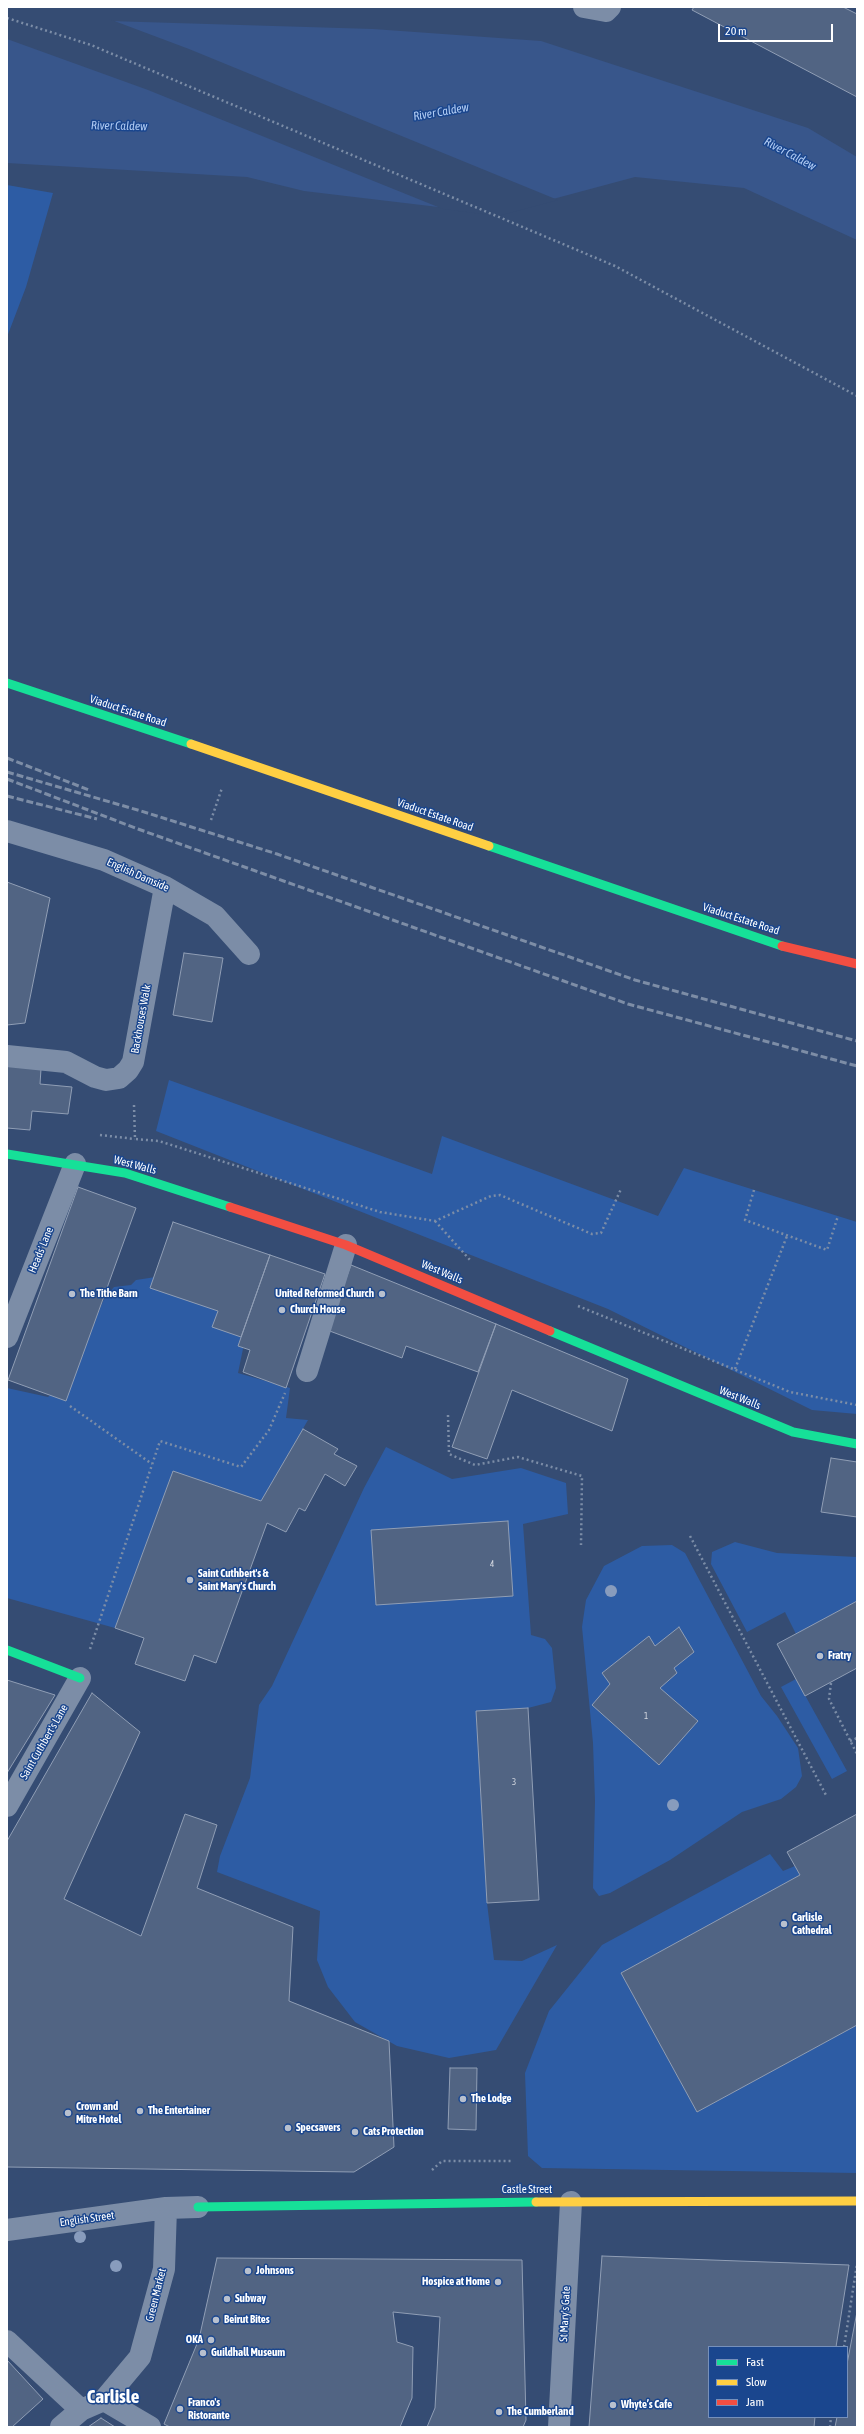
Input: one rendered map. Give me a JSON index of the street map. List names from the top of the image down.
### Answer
{
  "streets": {
    "street": [
      "Viaduct Estate Road",
      "English Damside",
      "Backhouses Walk",
      "West Walls",
      "Heads' Lane",
      "Saint Cuthbert's Lane",
      "Castle Street",
      "English Street",
      "Green Market",
      "St Mary's Gate"
    ]
  },
  "crossings": [
    ["English Damside", "Backhouses Walk"],
    ["West Walls", "Heads' Lane"],
    ["Castle Street", "St Mary's Gate"],
    ["English Street", "Green Market"]
  ],
  "districts": ["Carlisle"],
  "water": ["River Caldew"],
  "places": [
    "The Tithe Barn",
    "United Reformed Church",
    "Church House",
    "Saint Cuthbert's & Saint Mary's Church",
    "Fratry",
    "Carlisle Cathedral",
    "The Lodge",
    "The Entertainer",
    "Crown and Mitre Hotel",
    "Specsavers",
    "Cats Protection",
    "Johnsons",
    "Hospice at Home",
    "Subway",
    "Beirut Bites",
    "OKA",
    "Guildhall Museum",
    "Whyte’s Cafe",
    "Franco's Ristorante",
    "The Cumberland"
  ],
  "house_numbers": ["4", "1", "3"],
  "legend": ["Fast", "Slow", "Jam"],
  "scale_bar": "20 m"
}
